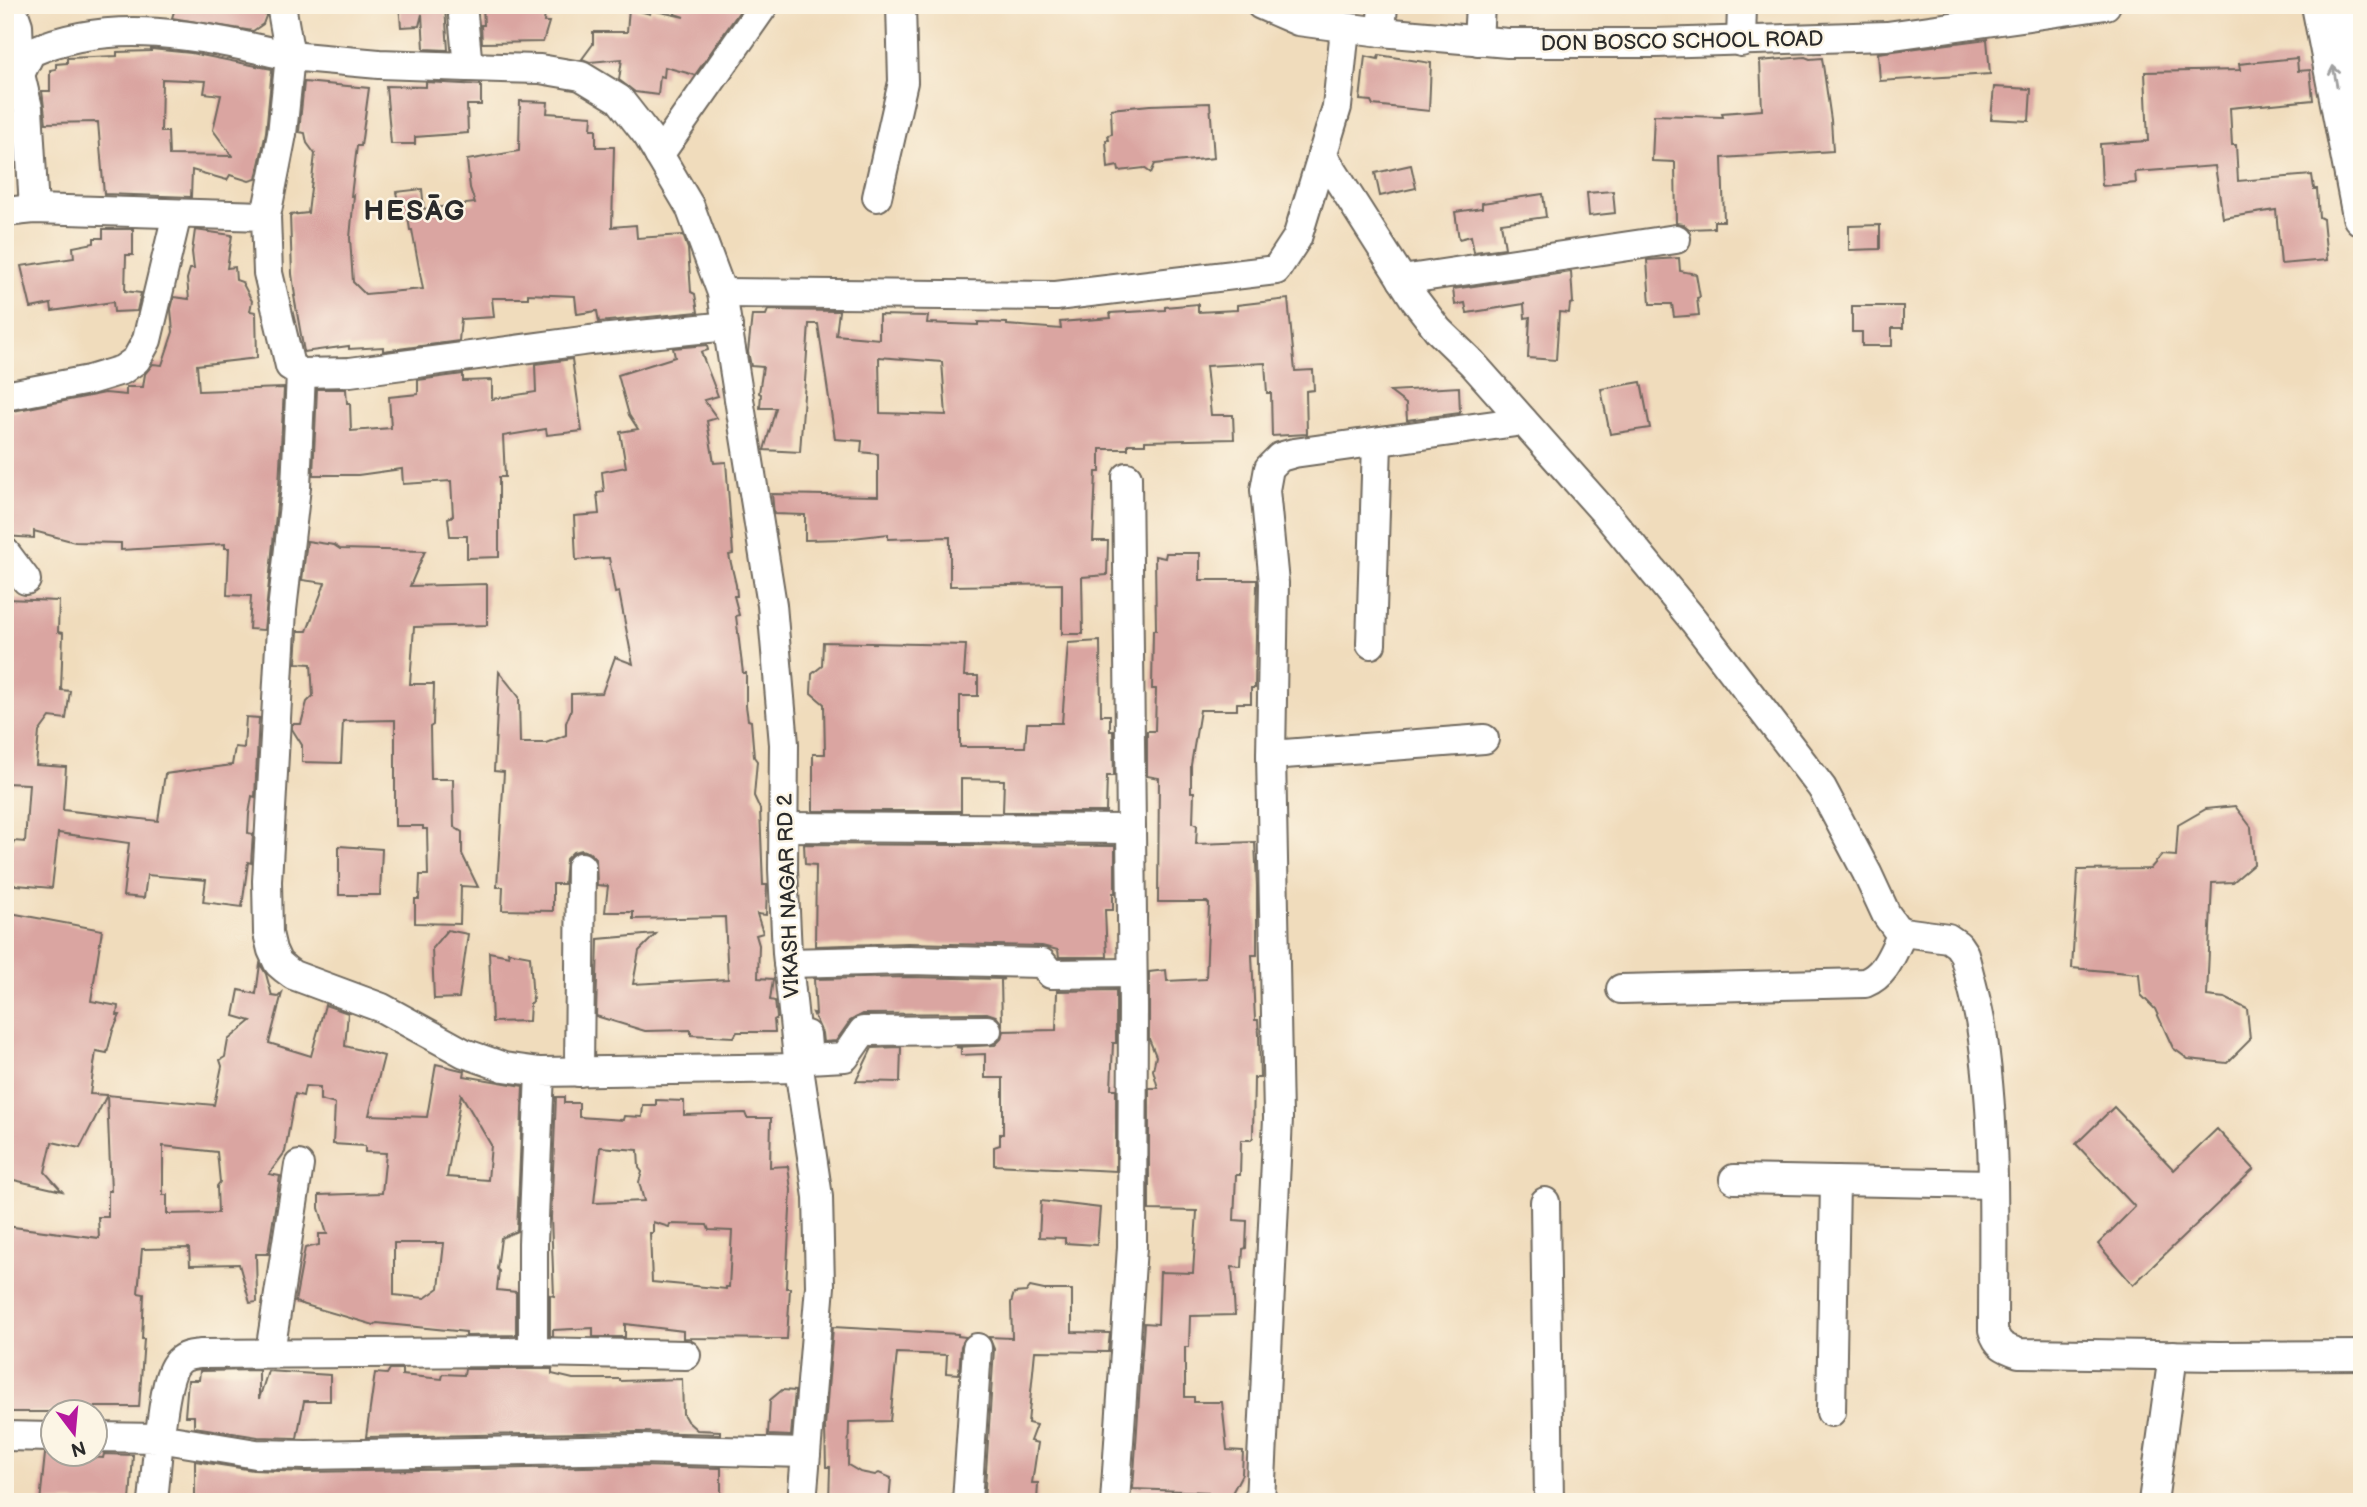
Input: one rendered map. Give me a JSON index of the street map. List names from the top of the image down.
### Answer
{
  "streets": {
    "street": ["DON BOSCO SCHOOL ROAD", "VIKASH NAGAR RD 2"]
  },
  "districts": ["HESĀG"],
  "north": "bottom"
}
